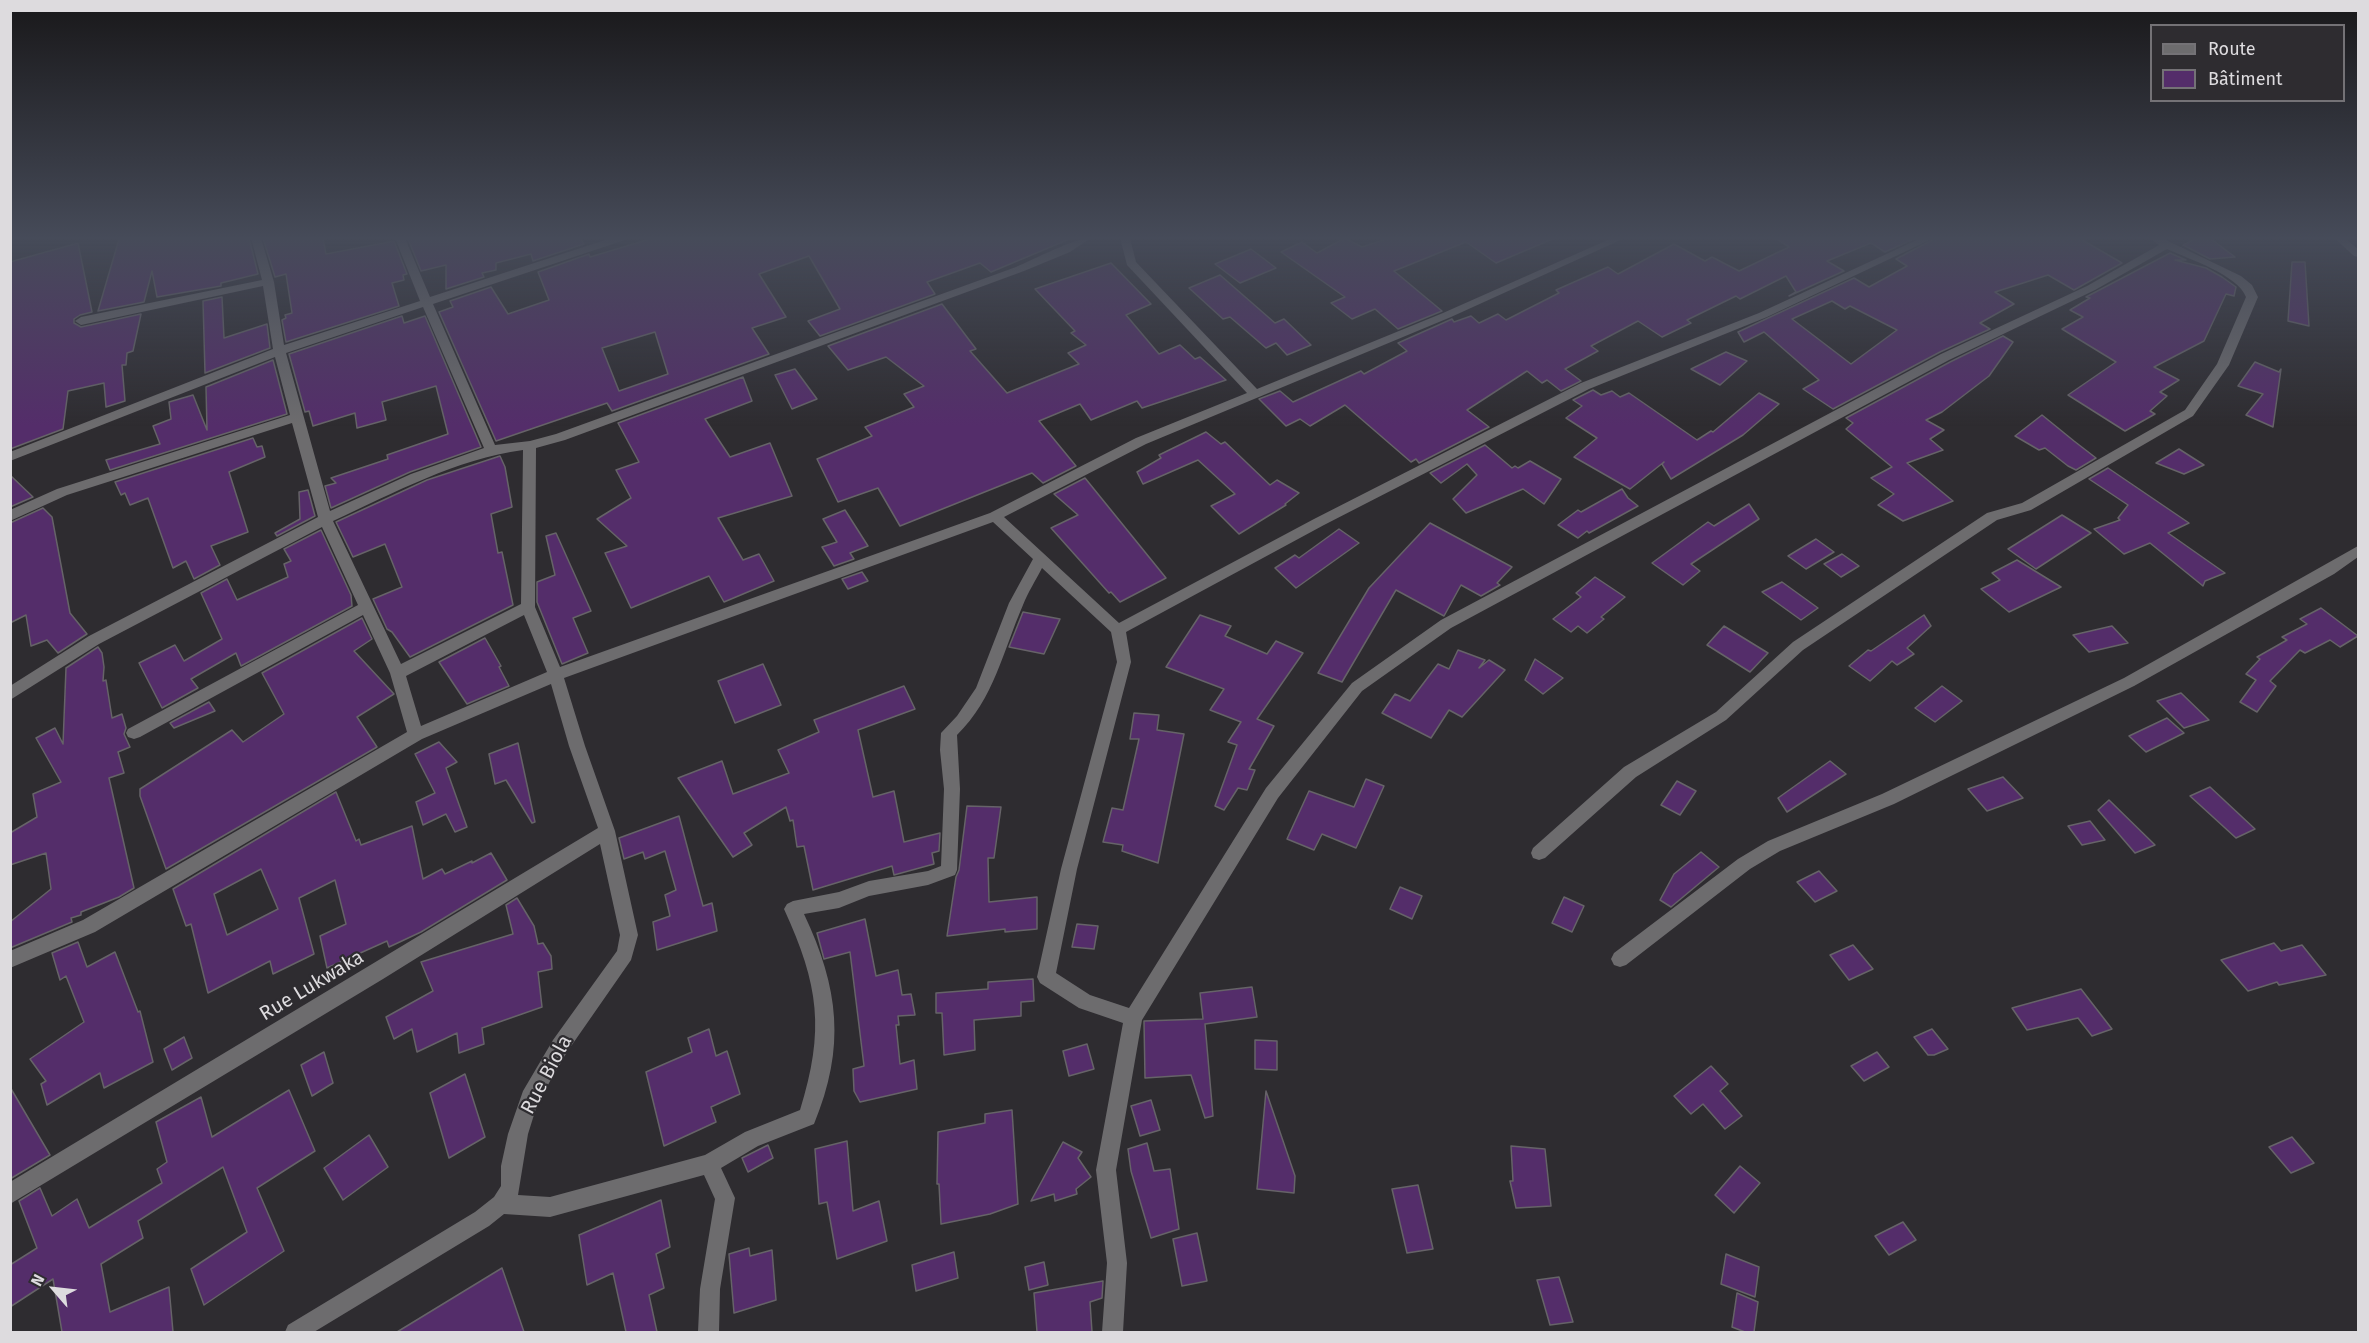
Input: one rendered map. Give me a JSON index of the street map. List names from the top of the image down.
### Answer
{
  "streets": {
    "street": ["Rue Lukwaka", "Rue Biola"]
  },
  "crossings": [
    ["Rue Lukwaka", "Rue Biola"]
  ],
  "legend": ["Route", "Bâtiment"],
  "north": "top left"
}
